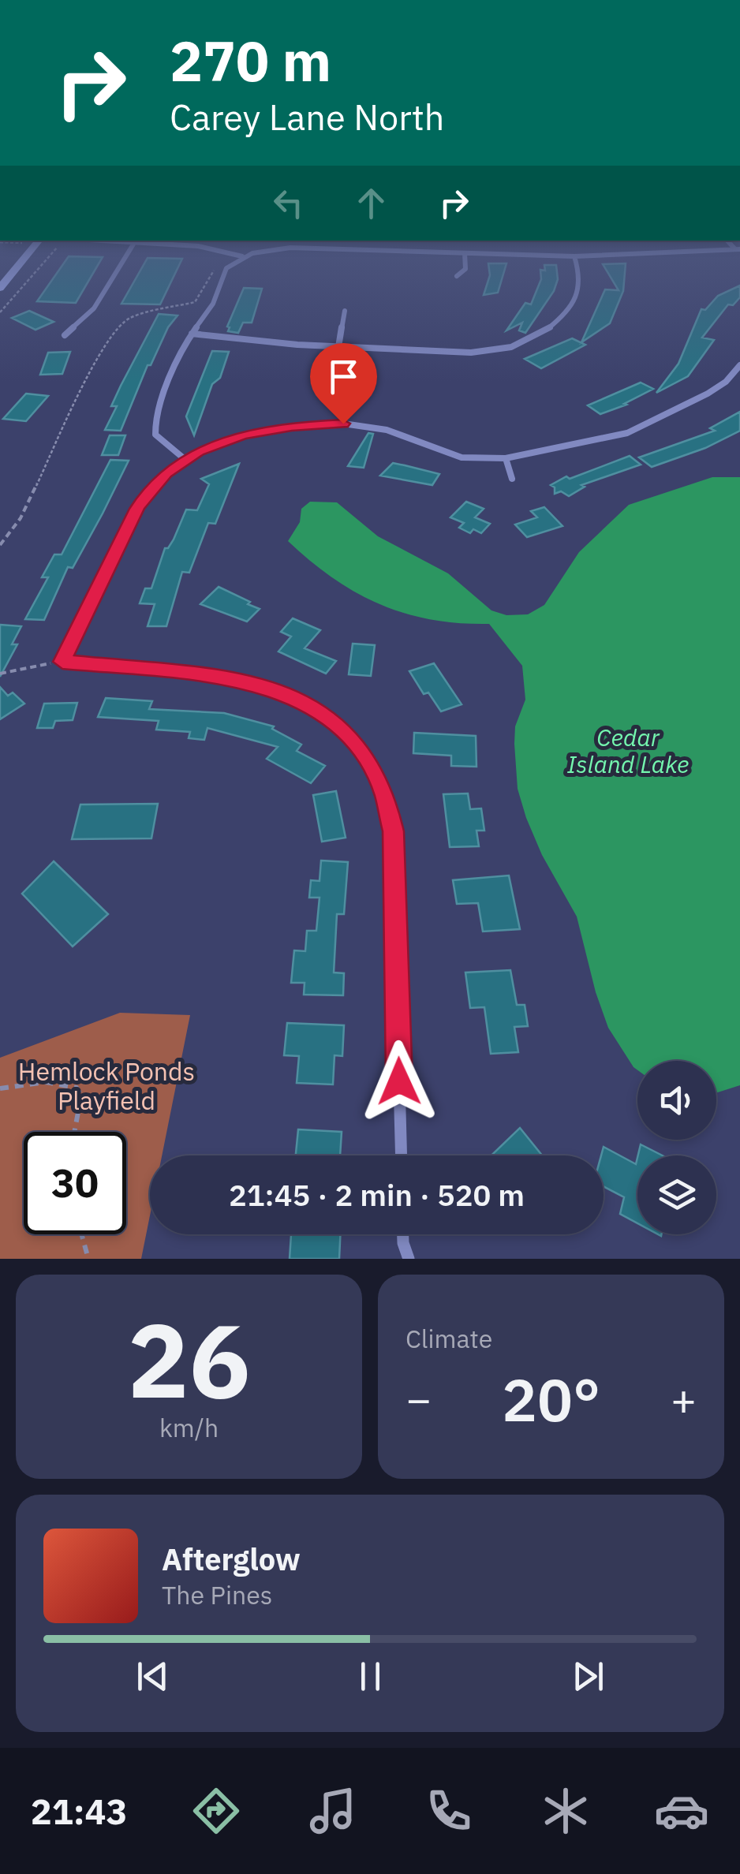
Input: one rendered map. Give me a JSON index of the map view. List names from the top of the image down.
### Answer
{
  "water": ["Cedar Island Lake"],
  "parks": ["Hemlock Ponds Playfield"],
  "page": {
    "turn": ["270 m", "Carey Lane North"],
    "limit": "30",
    "trip": "21:45 · 2 min · 520 m",
    "tile": [
      ["26", "km/h"],
      "Climate"
    ],
    "heat": ["−", "20°", "+"],
    "song": ["Afterglow", "The Pines"],
    "tabs": "21:43"
  }
}
